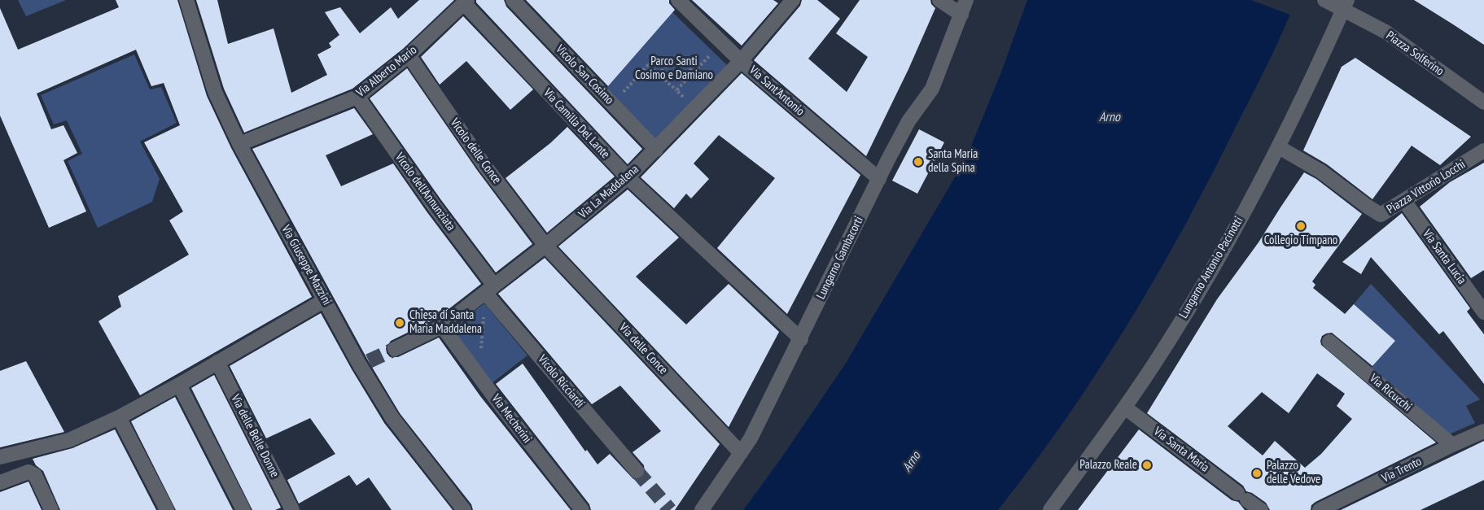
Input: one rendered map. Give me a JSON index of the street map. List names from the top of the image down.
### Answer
{
  "streets": {
    "street": [
      "Piazza Solferino",
      "Via Alberto Mario",
      "Vicolo San Cosimo",
      "Via Sant'Antonio",
      "Via Camilla Del Lante",
      "Vicolo delle Conce",
      "Piazza Vittorio Locchi",
      "Vicolo dell'Annunziata",
      "Via La Maddalena",
      "Via Santa Lucia",
      "Lungarno Gambacorti",
      "Via Giuseppe Mazzini",
      "Lungarno Antonio Pacinotti",
      "Via delle Conce",
      "Vicolo Ricciardi",
      "Via Ricucchi",
      "Via Mecherini",
      "Via delle Belle Donne",
      "Via Santa Maria",
      "Via Trento"
    ]
  },
  "crossings": [
    ["Piazza Solferino", "Lungarno Antonio Pacinotti"],
    ["Via Alberto Mario", "Via Camilla Del Lante"],
    ["Via Alberto Mario", "Vicolo delle Conce"],
    ["Via Alberto Mario", "Vicolo dell'Annunziata"],
    ["Via Alberto Mario", "Via Giuseppe Mazzini"],
    ["Vicolo San Cosimo", "Via La Maddalena"],
    ["Via Sant'Antonio", "Via La Maddalena"],
    ["Via Sant'Antonio", "Lungarno Gambacorti"],
    ["Via Camilla Del Lante", "Via La Maddalena"],
    ["Via Camilla Del Lante", "Lungarno Gambacorti"],
    ["Vicolo delle Conce", "Via La Maddalena"],
    ["Vicolo delle Conce", "Via delle Conce"],
    ["Piazza Vittorio Locchi", "Via Santa Lucia"],
    ["Piazza Vittorio Locchi", "Lungarno Antonio Pacinotti"],
    ["Vicolo dell'Annunziata", "Via La Maddalena"],
    ["Vicolo dell'Annunziata", "Vicolo Ricciardi"],
    ["Via La Maddalena", "Via delle Conce"],
    ["Via La Maddalena", "Vicolo Ricciardi"],
    ["Via La Maddalena", "Via Mecherini"],
    ["Lungarno Gambacorti", "Via delle Conce"],
    ["Lungarno Antonio Pacinotti", "Via Santa Maria"],
    ["Via Ricucchi", "Via Trento"]
  ],
  "water": ["Arno"],
  "parks": ["Parco Santi Cosimo e Damiano"],
  "places": [
    "Santa Maria della Spina",
    "Collegio Timpano",
    "Chiesa di Santa Maria Maddalena",
    "Palazzo Reale",
    "Palazzo delle Vedove"
  ]
}
